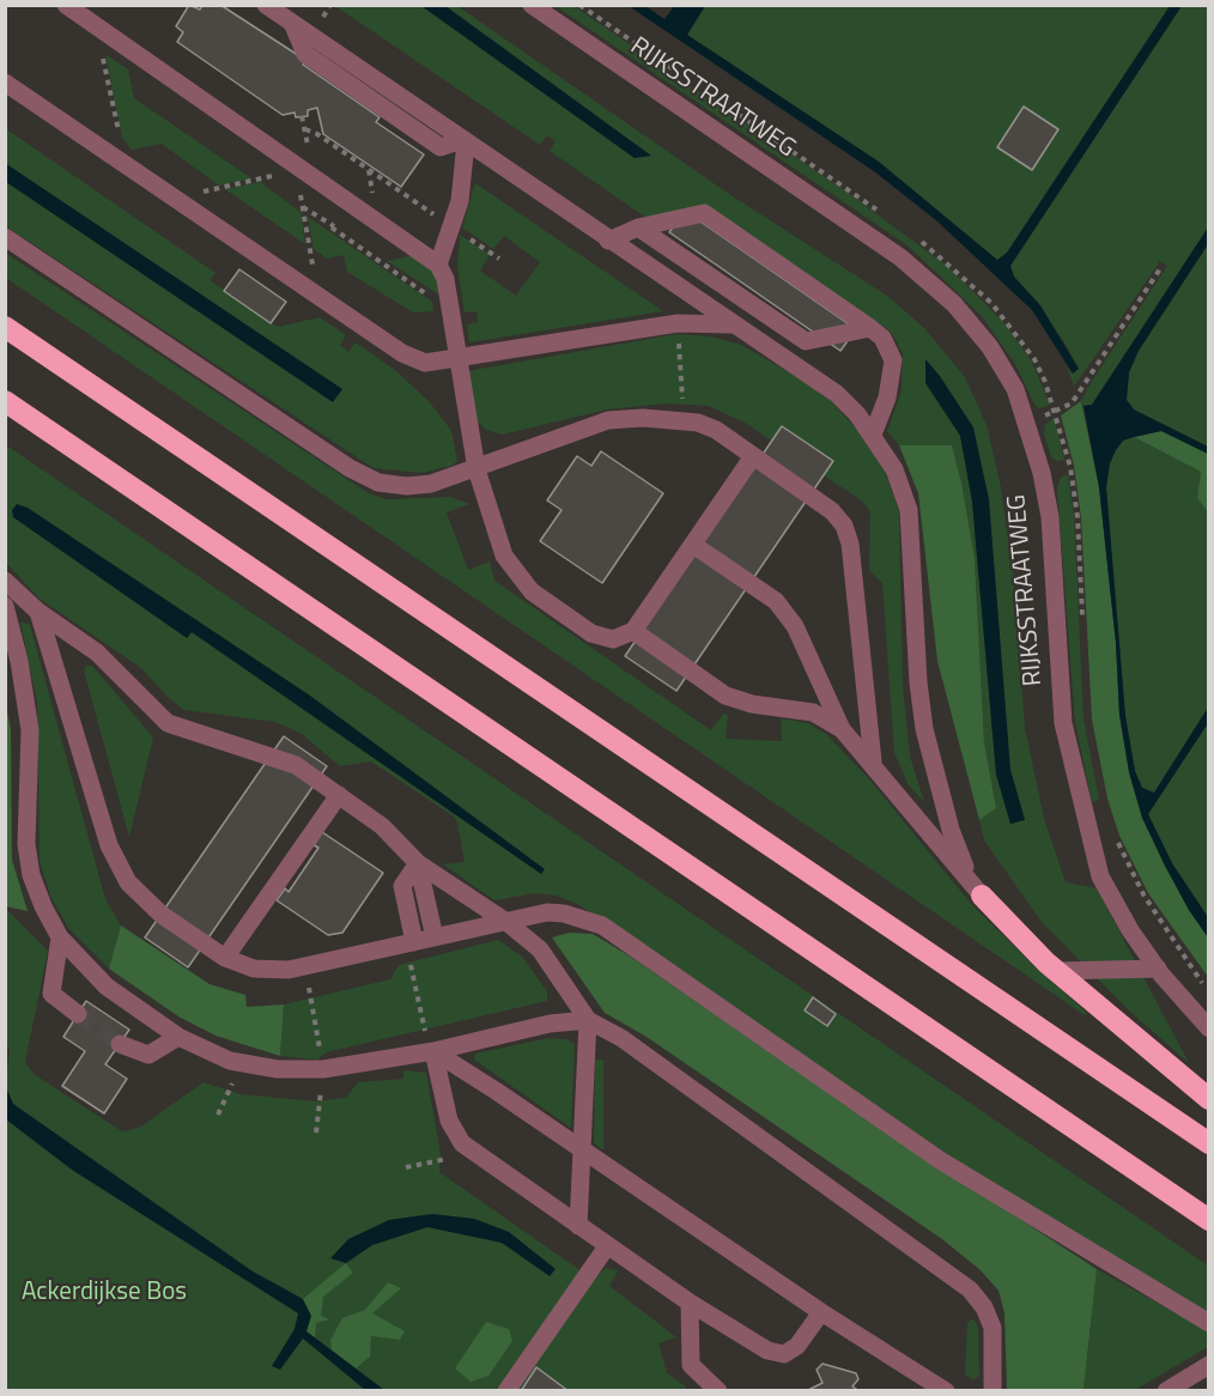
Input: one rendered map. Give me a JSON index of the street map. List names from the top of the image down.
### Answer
{
  "streets": {
    "street": ["RIJKSSTRAATWEG"]
  },
  "parks": ["Ackerdijkse Bos"]
}
